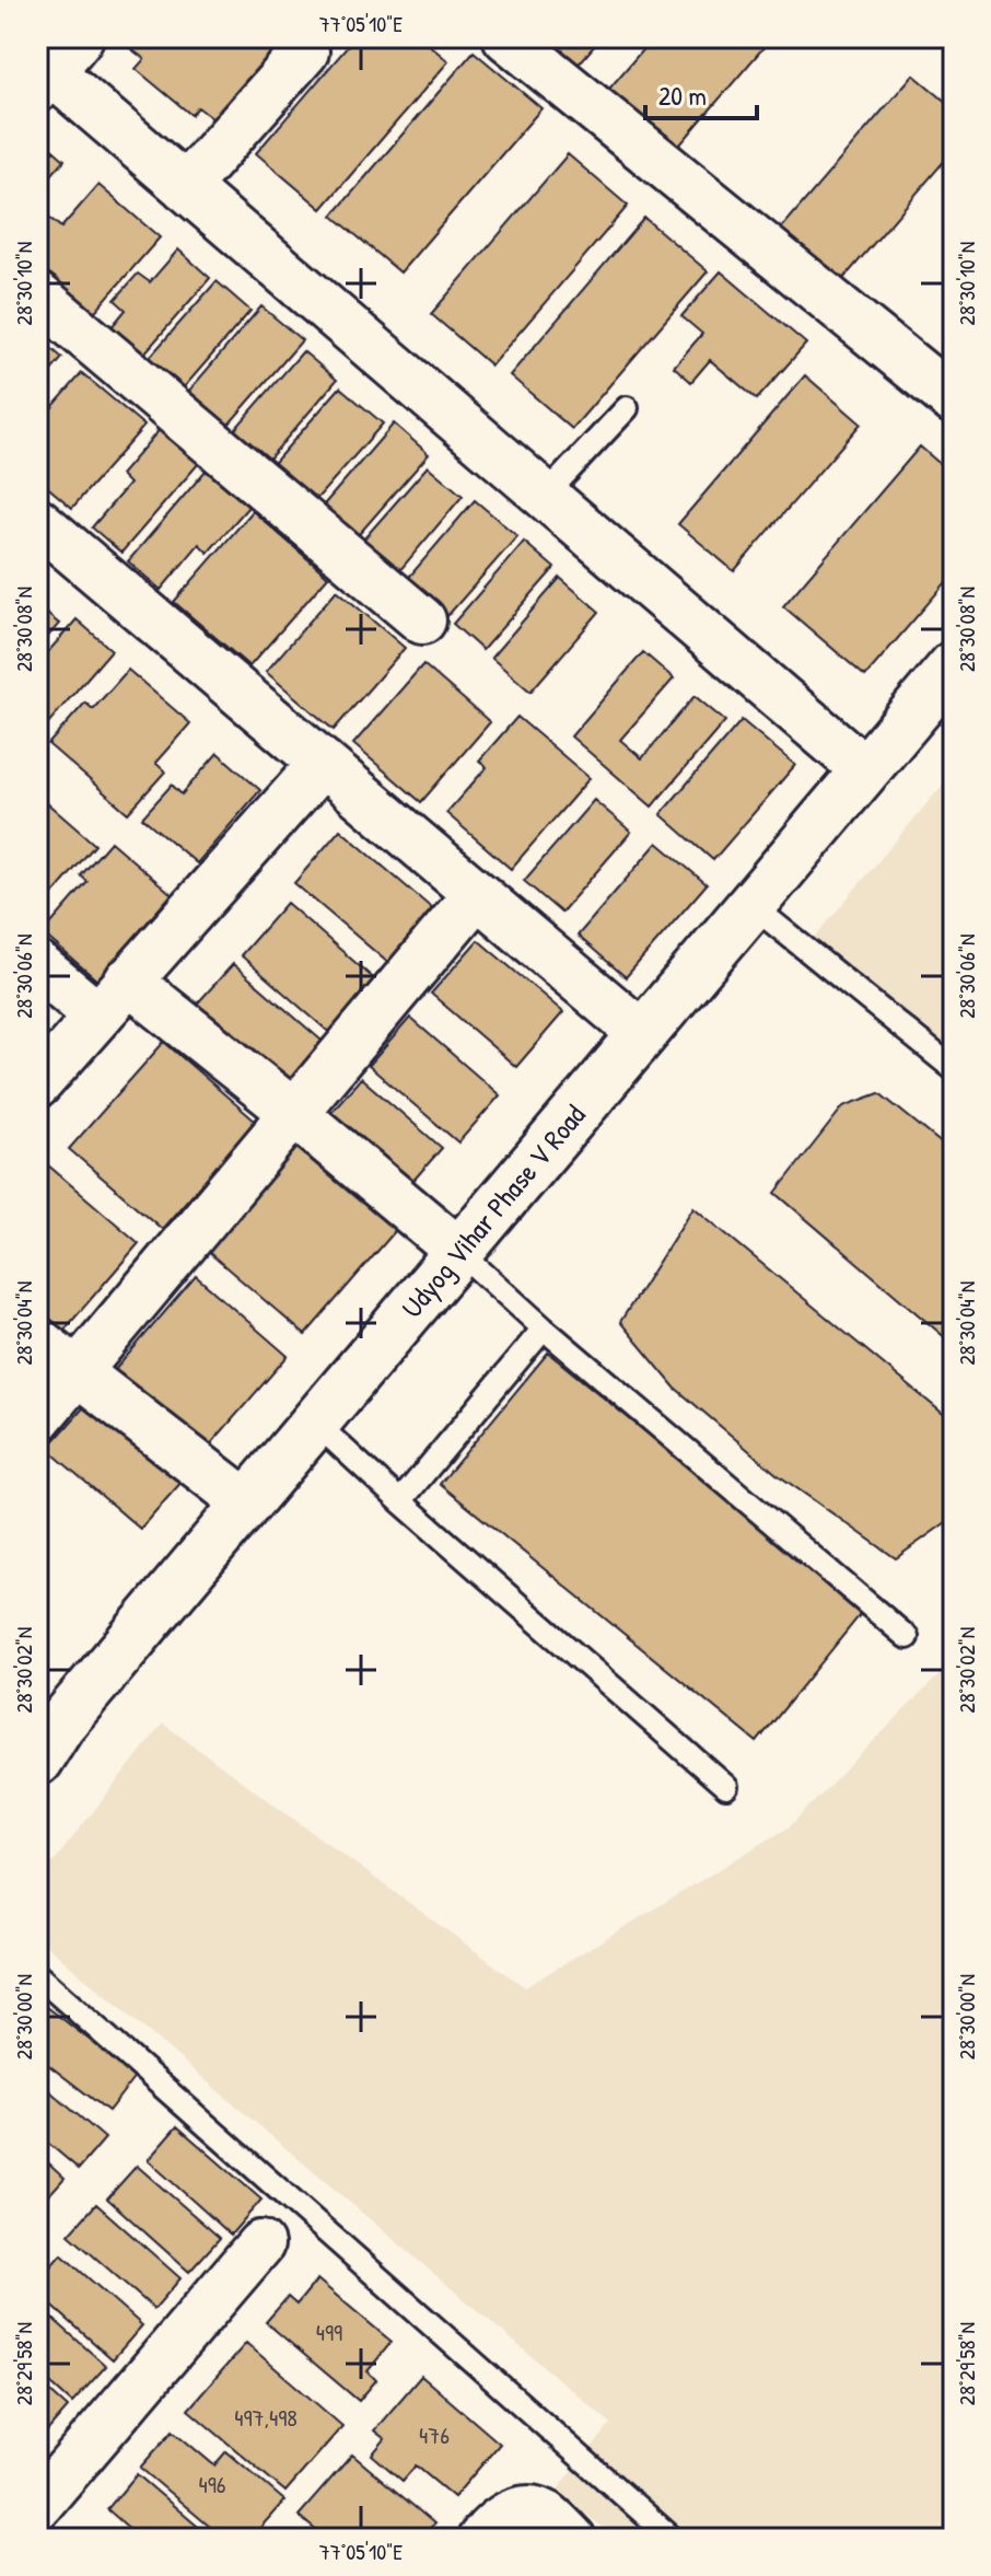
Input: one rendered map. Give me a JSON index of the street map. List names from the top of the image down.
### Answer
{
  "streets": {
    "street": ["Udyog Vihar Phase V Road"]
  },
  "house_numbers": [
    "499",
    "497,498",
    "476",
    "496"
  ],
  "scale_bar": "20 m",
  "coordinates": [
    "77°05'10\"E",
    "28°30'10\"N",
    "28°30'08\"N",
    "28°30'06\"N",
    "28°30'04\"N",
    "28°30'02\"N",
    "28°30'00\"N",
    "28°29'58\"N"
  ]
}
